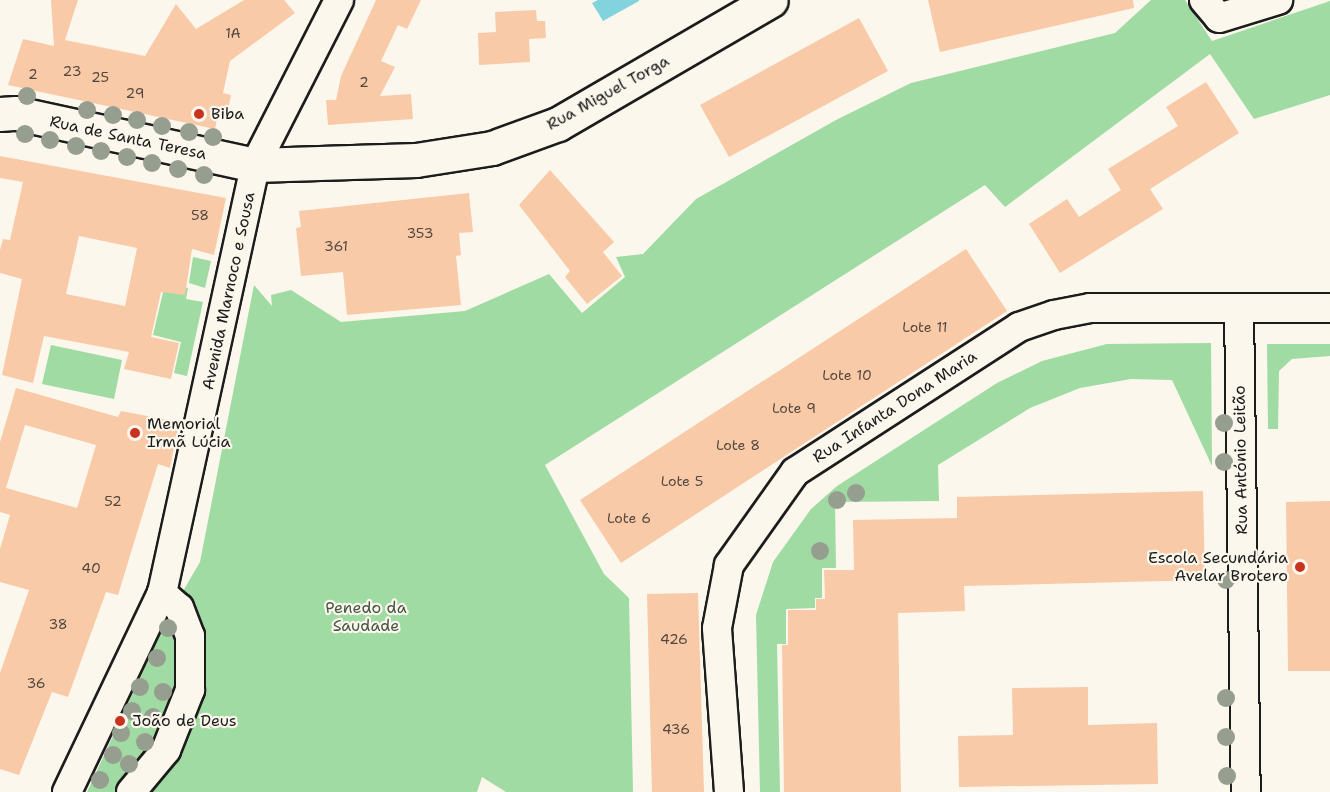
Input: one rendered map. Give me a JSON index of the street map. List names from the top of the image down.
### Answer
{
  "streets": {
    "main road": ["Rua Miguel Torga", "Rua de Santa Teresa"],
    "street": ["Avenida Marnoco e Sousa", "Rua Infanta Dona Maria", "Rua António Leitão"]
  },
  "crossings": [
    ["Rua Miguel Torga", "Rua de Santa Teresa"],
    ["Rua Miguel Torga", "Avenida Marnoco e Sousa"],
    ["Rua de Santa Teresa", "Avenida Marnoco e Sousa"],
    ["Rua Infanta Dona Maria", "Rua António Leitão"]
  ],
  "parks": ["Penedo da Saudade"],
  "places": [
    "Biba",
    "Memorial Irmã Lúcia",
    "Escola Secundária Avelar Brotero",
    "João de Deus"
  ],
  "house_numbers": [
    "1A",
    "23",
    "2",
    "25",
    "2",
    "29",
    "58",
    "353",
    "361",
    "Lote 11",
    "Lote 10",
    "Lote 9",
    "Lote 8",
    "Lote 5",
    "52",
    "Lote 6",
    "40",
    "38",
    "426",
    "36",
    "436"
  ]
}
